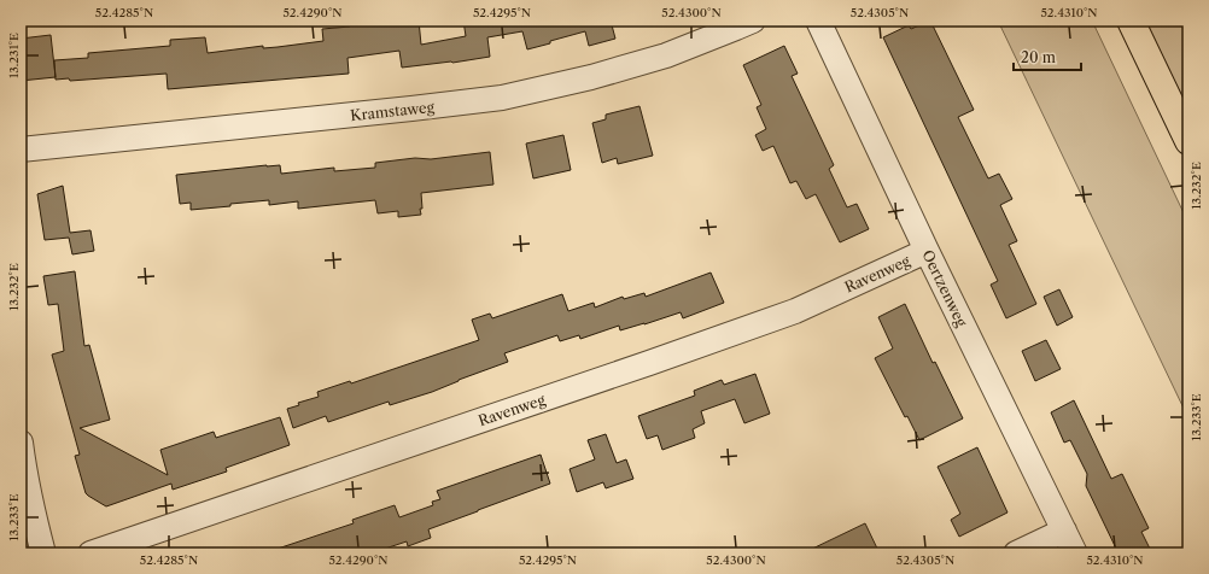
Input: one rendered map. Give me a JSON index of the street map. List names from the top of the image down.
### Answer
{
  "streets": {
    "street": ["Kramstaweg", "Ravenweg", "Oertzenweg"]
  },
  "crossings": [
    ["Ravenweg", "Oertzenweg"]
  ],
  "scale_bar": "20 m",
  "coordinates": [
    "52.4285°N",
    "52.4290°N",
    "52.4295°N",
    "52.4300°N",
    "52.4305°N",
    "52.4310°N",
    "13.231°E",
    "13.232°E",
    "13.233°E"
  ]
}
